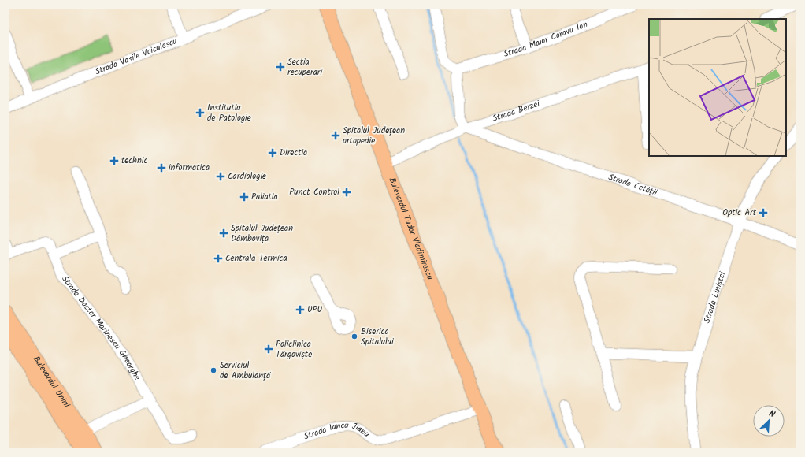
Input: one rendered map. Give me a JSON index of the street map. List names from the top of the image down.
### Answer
{
  "streets": {
    "main road": ["Bulevardul Tudor Vladimirescu", "Bulevardul Unirii"],
    "street": [
      "Strada Maior Coravu Ion",
      "Strada Vasile Voiculescu",
      "Strada Berzei",
      "Strada Cetății",
      "Strada Liniștei",
      "Strada Doctor Marinescu Gheorghe",
      "Strada Iancu Jianu"
    ]
  },
  "crossings": [
    ["Strada Berzei", "Strada Cetății"],
    ["Strada Berzei", "Bulevardul Tudor Vladimirescu"],
    ["Strada Cetății", "Strada Liniștei"],
    ["Bulevardul Tudor Vladimirescu", "Strada Iancu Jianu"]
  ],
  "places": {
    "health": [
      "Sectia recuperari",
      "Institutiu de Patologie",
      "Spitalul Județean ortopedie",
      "Directia",
      "technic",
      "informatica",
      "Cardiologie",
      "Punct Control",
      "Paliatia",
      "Optic Art",
      "Spitalul Județean Dâmbovița",
      "Centrala Termica",
      "UPU",
      "Policlinica Târgoviște"
    ],
    "other": ["Biserica Spitalului", "Serviciul de Ambulanță"]
  },
  "north": "top right"
}
